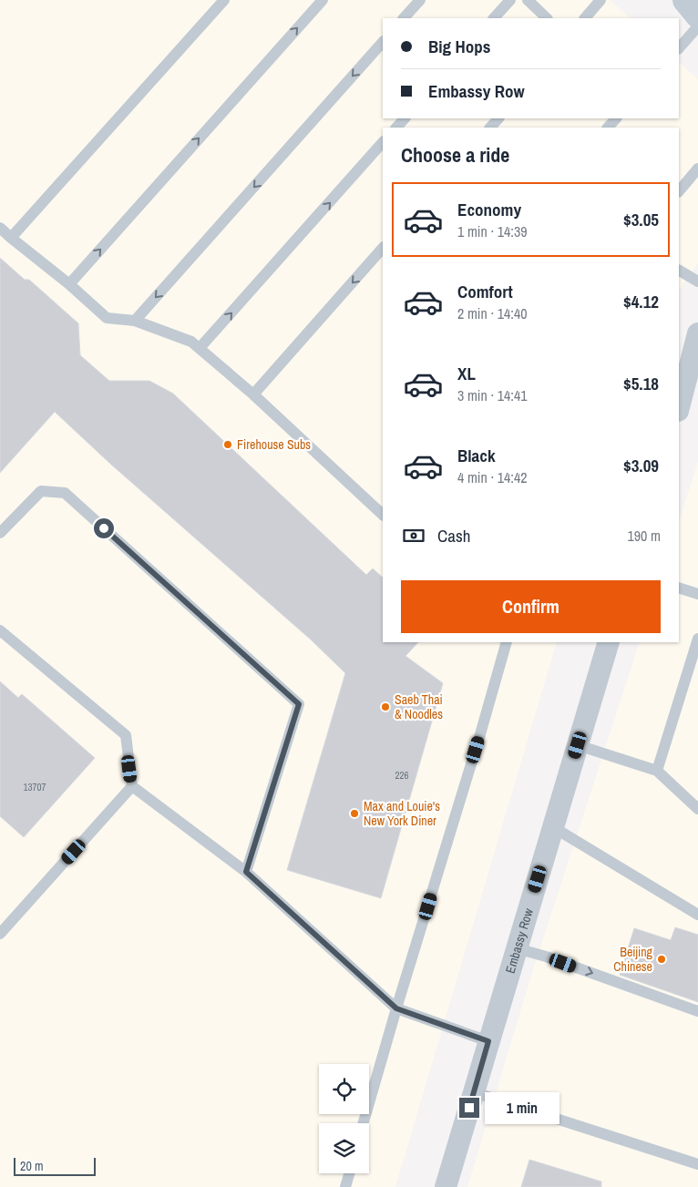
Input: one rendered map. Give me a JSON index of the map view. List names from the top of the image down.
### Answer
{
  "streets": {
    "street": ["Embassy Row"]
  },
  "places": [
    "Firehouse Subs",
    "Saeb Thai & Noodles",
    "Max and Louie's New York Diner",
    "Beijing Chinese"
  ],
  "house_numbers": ["226", "13707"],
  "scale_bar": "20 m",
  "page": {
    "banner": ["Big Hops", "Embassy Row"],
    "heading": "Choose a ride",
    "list": [
      {
        "name": "Economy",
        "note": "1 min · 14:39",
        "value": "$3.05"
      },
      {
        "name": "Comfort",
        "note": "2 min · 14:40",
        "value": "$4.12"
      },
      {
        "name": "XL",
        "note": "3 min · 14:41",
        "value": "$5.18"
      },
      {
        "name": "Black",
        "note": "4 min · 14:42",
        "value": "$3.09"
      }
    ],
    "pay": ["Cash", "190 m"],
    "buttons": "Confirm",
    "bubble": "1 min",
    "scale": "20 m"
  }
}
